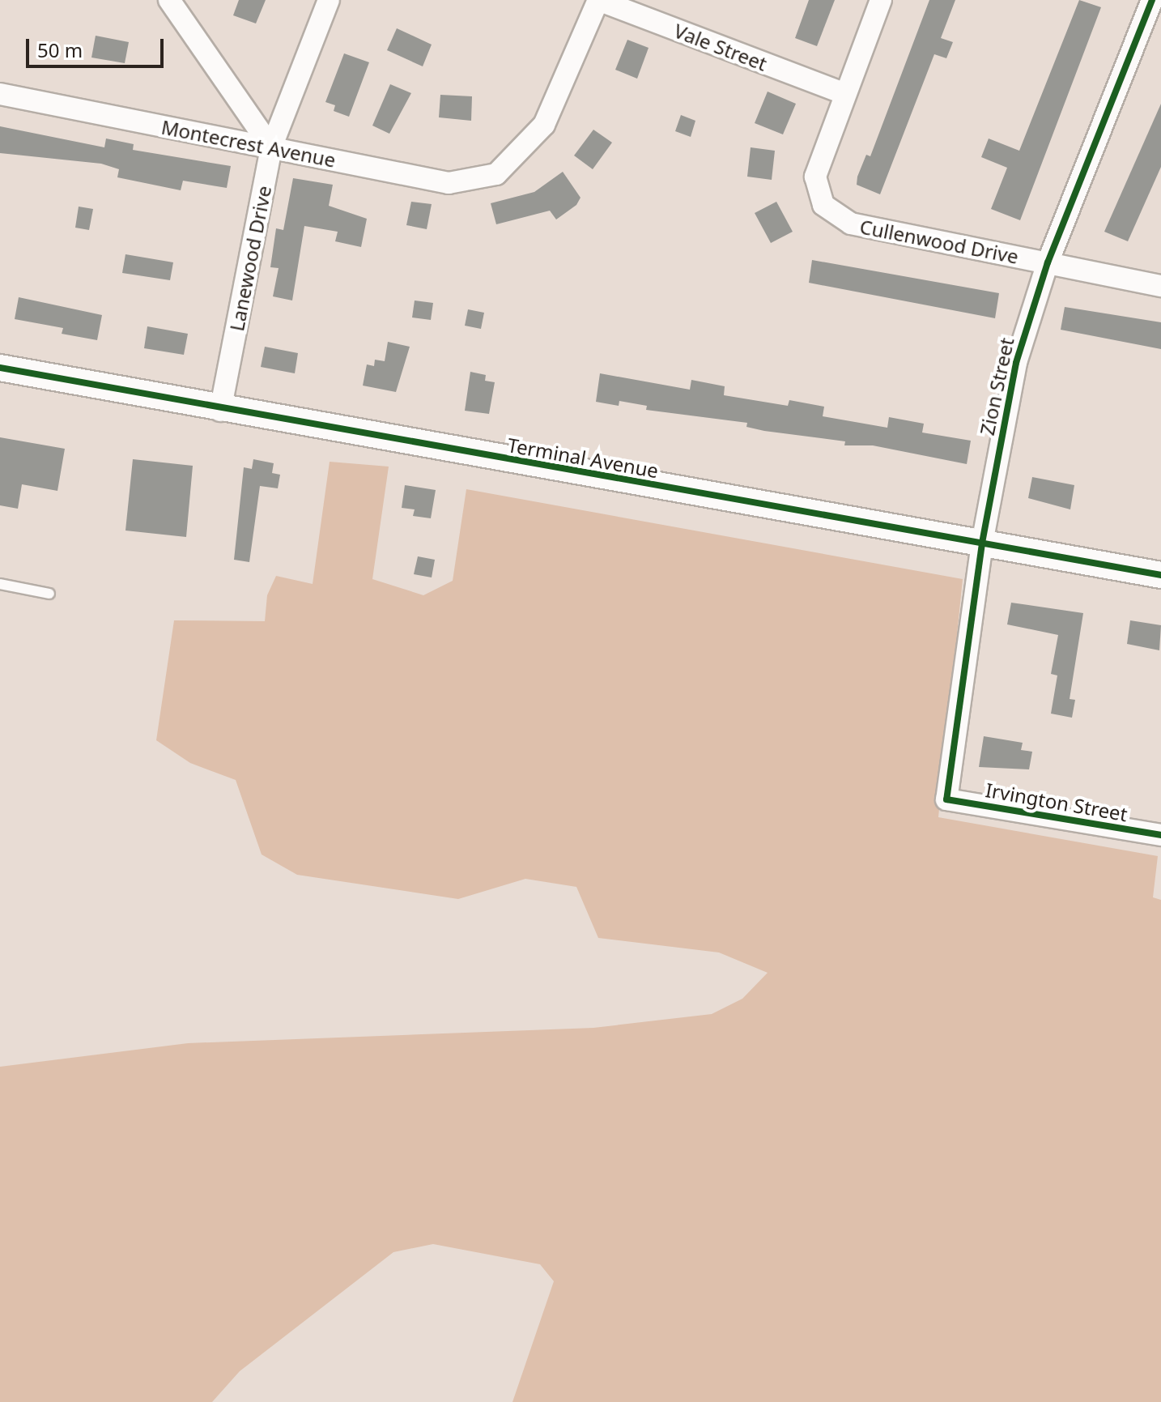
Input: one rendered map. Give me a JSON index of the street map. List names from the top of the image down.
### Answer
{
  "streets": {
    "street": [
      "Vale Street",
      "Montecrest Avenue",
      "Cullenwood Drive",
      "Lanewood Drive",
      "Zion Street",
      "Terminal Avenue",
      "Irvington Street"
    ]
  },
  "crossings": [
    ["Vale Street", "Montecrest Avenue"],
    ["Vale Street", "Cullenwood Drive"],
    ["Montecrest Avenue", "Lanewood Drive"],
    ["Cullenwood Drive", "Zion Street"],
    ["Lanewood Drive", "Terminal Avenue"],
    ["Zion Street", "Terminal Avenue"],
    ["Zion Street", "Irvington Street"]
  ],
  "scale_bar": "50 m"
}
